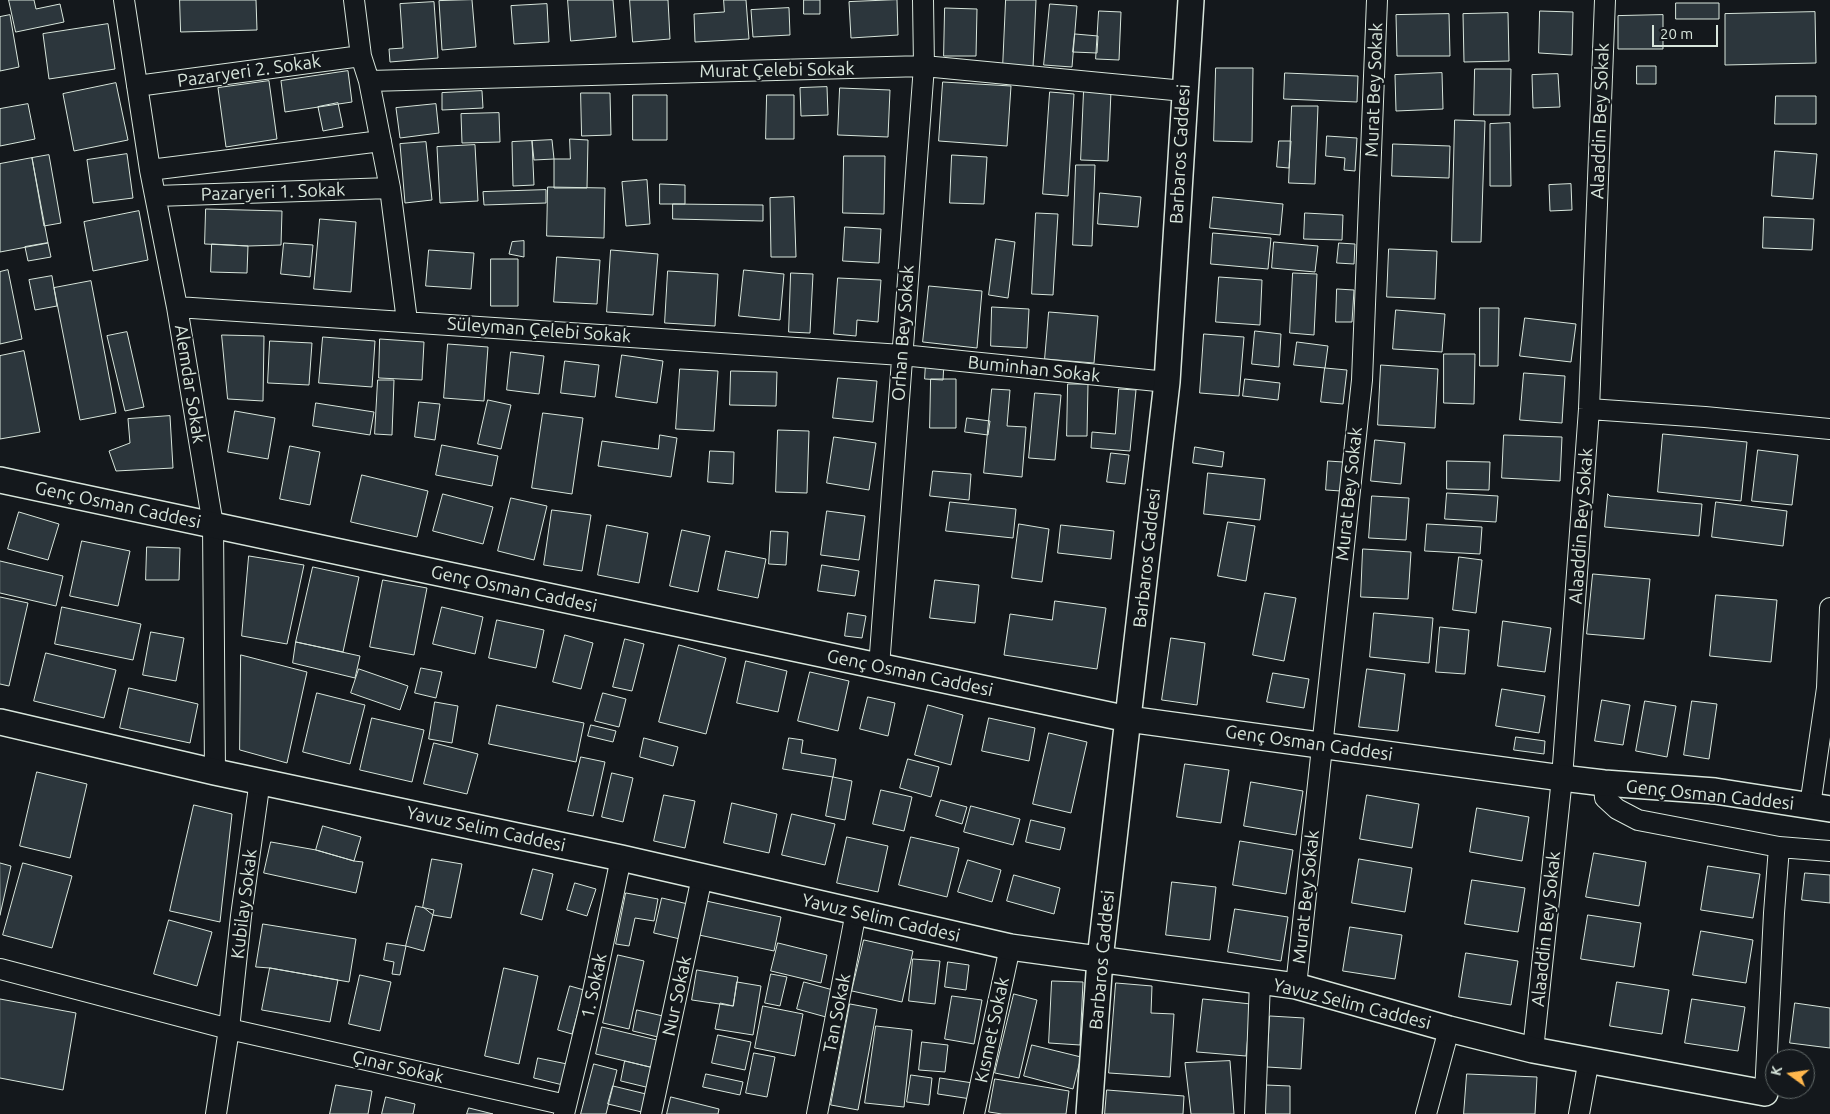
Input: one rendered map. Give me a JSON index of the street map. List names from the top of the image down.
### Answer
{
  "streets": {
    "street": [
      "Murat Çelebi Sokak",
      "Pazaryeri 2. Sokak",
      "Murat Bey Sokak",
      "Alaaddin Bey Sokak",
      "Barbaros Caddesi",
      "Pazaryeri 1. Sokak",
      "Süleyman Çelebi Sokak",
      "Orhan Bey Sokak",
      "Buminhan Sokak",
      "Alemdar Sokak",
      "Genç Osman Caddesi",
      "Yavuz Selim Caddesi",
      "Kubilay Sokak",
      "1. Sokak",
      "Nur Sokak",
      "Tan Sokak",
      "Kısmet Sokak",
      "Çınar Sokak"
    ]
  },
  "crossings": [
    ["Murat Çelebi Sokak", "Barbaros Caddesi"],
    ["Murat Çelebi Sokak", "Orhan Bey Sokak"],
    ["Pazaryeri 2. Sokak", "Alemdar Sokak"],
    ["Murat Bey Sokak", "Genç Osman Caddesi"],
    ["Murat Bey Sokak", "Yavuz Selim Caddesi"],
    ["Alaaddin Bey Sokak", "Genç Osman Caddesi"],
    ["Alaaddin Bey Sokak", "Yavuz Selim Caddesi"],
    ["Barbaros Caddesi", "Buminhan Sokak"],
    ["Barbaros Caddesi", "Genç Osman Caddesi"],
    ["Barbaros Caddesi", "Yavuz Selim Caddesi"],
    ["Pazaryeri 1. Sokak", "Alemdar Sokak"],
    ["Süleyman Çelebi Sokak", "Orhan Bey Sokak"],
    ["Süleyman Çelebi Sokak", "Buminhan Sokak"],
    ["Süleyman Çelebi Sokak", "Alemdar Sokak"],
    ["Orhan Bey Sokak", "Buminhan Sokak"],
    ["Orhan Bey Sokak", "Genç Osman Caddesi"],
    ["Alemdar Sokak", "Genç Osman Caddesi"],
    ["Alemdar Sokak", "Yavuz Selim Caddesi"],
    ["Yavuz Selim Caddesi", "Kubilay Sokak"],
    ["Yavuz Selim Caddesi", "1. Sokak"],
    ["Yavuz Selim Caddesi", "Nur Sokak"],
    ["Yavuz Selim Caddesi", "Tan Sokak"],
    ["Yavuz Selim Caddesi", "Kısmet Sokak"],
    ["Kubilay Sokak", "Çınar Sokak"],
    ["1. Sokak", "Çınar Sokak"]
  ],
  "scale_bar": "20 m",
  "north": "left"
}
